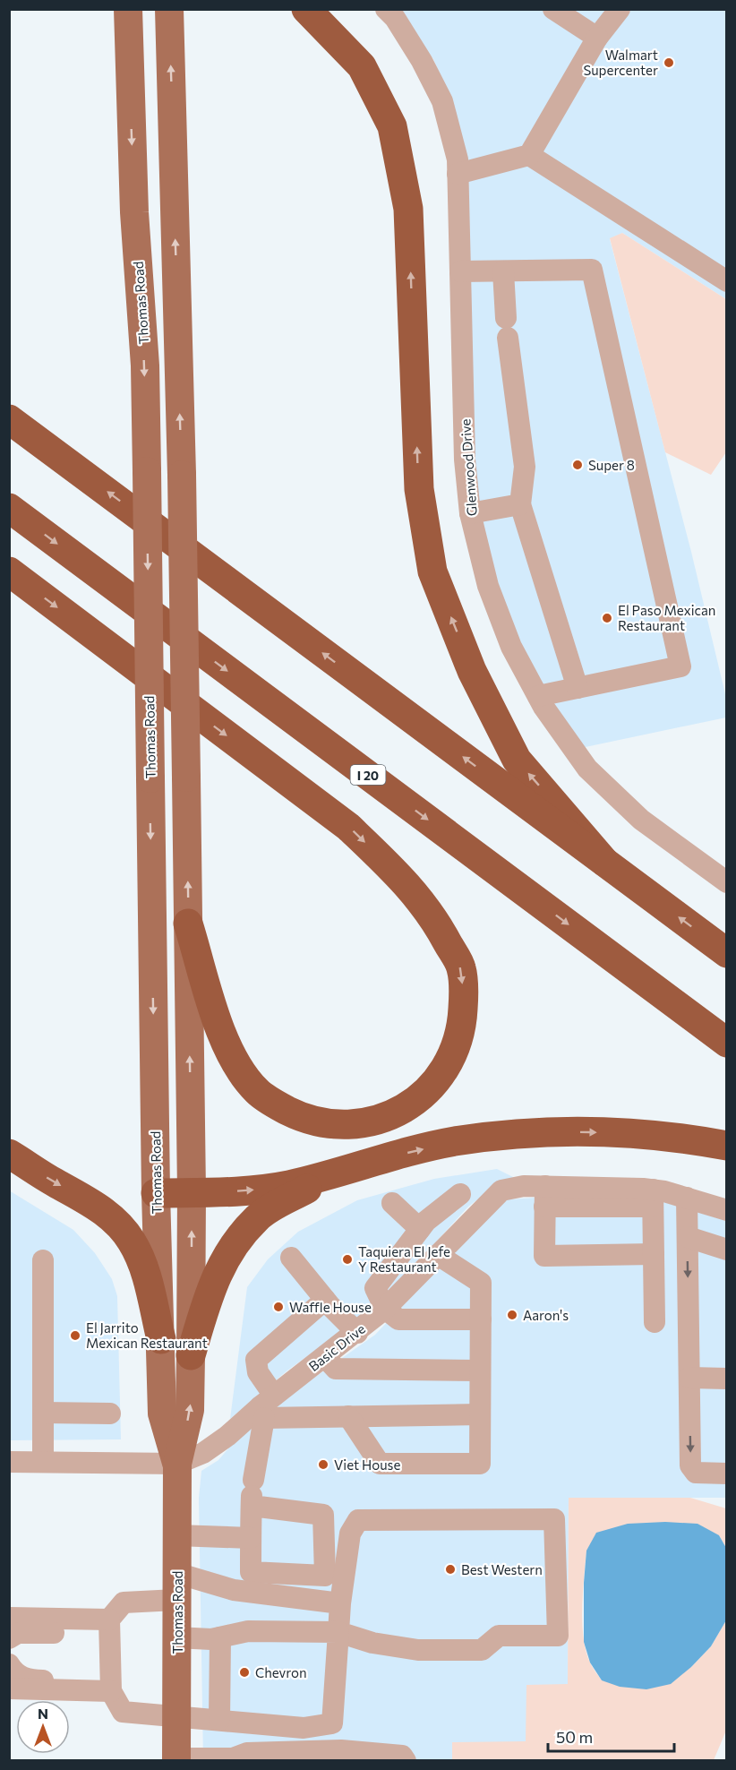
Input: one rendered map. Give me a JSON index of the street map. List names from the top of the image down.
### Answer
{
  "streets": {
    "highway": ["I 20"],
    "main road": ["Thomas Road"],
    "street": ["Glenwood Drive", "Basic Drive"]
  },
  "crossings": [
    ["Thomas Road", "Basic Drive"]
  ],
  "places": [
    "Walmart Supercenter",
    "Super 8",
    "El Paso Mexican Restaurant",
    "Taquiera El Jefe Y Restaurant",
    "Waffle House",
    "Aaron's",
    "El Jarrito Mexican Restaurant",
    "Viet House",
    "Best Western",
    "Chevron"
  ],
  "scale_bar": "50 m",
  "north": "top"
}
